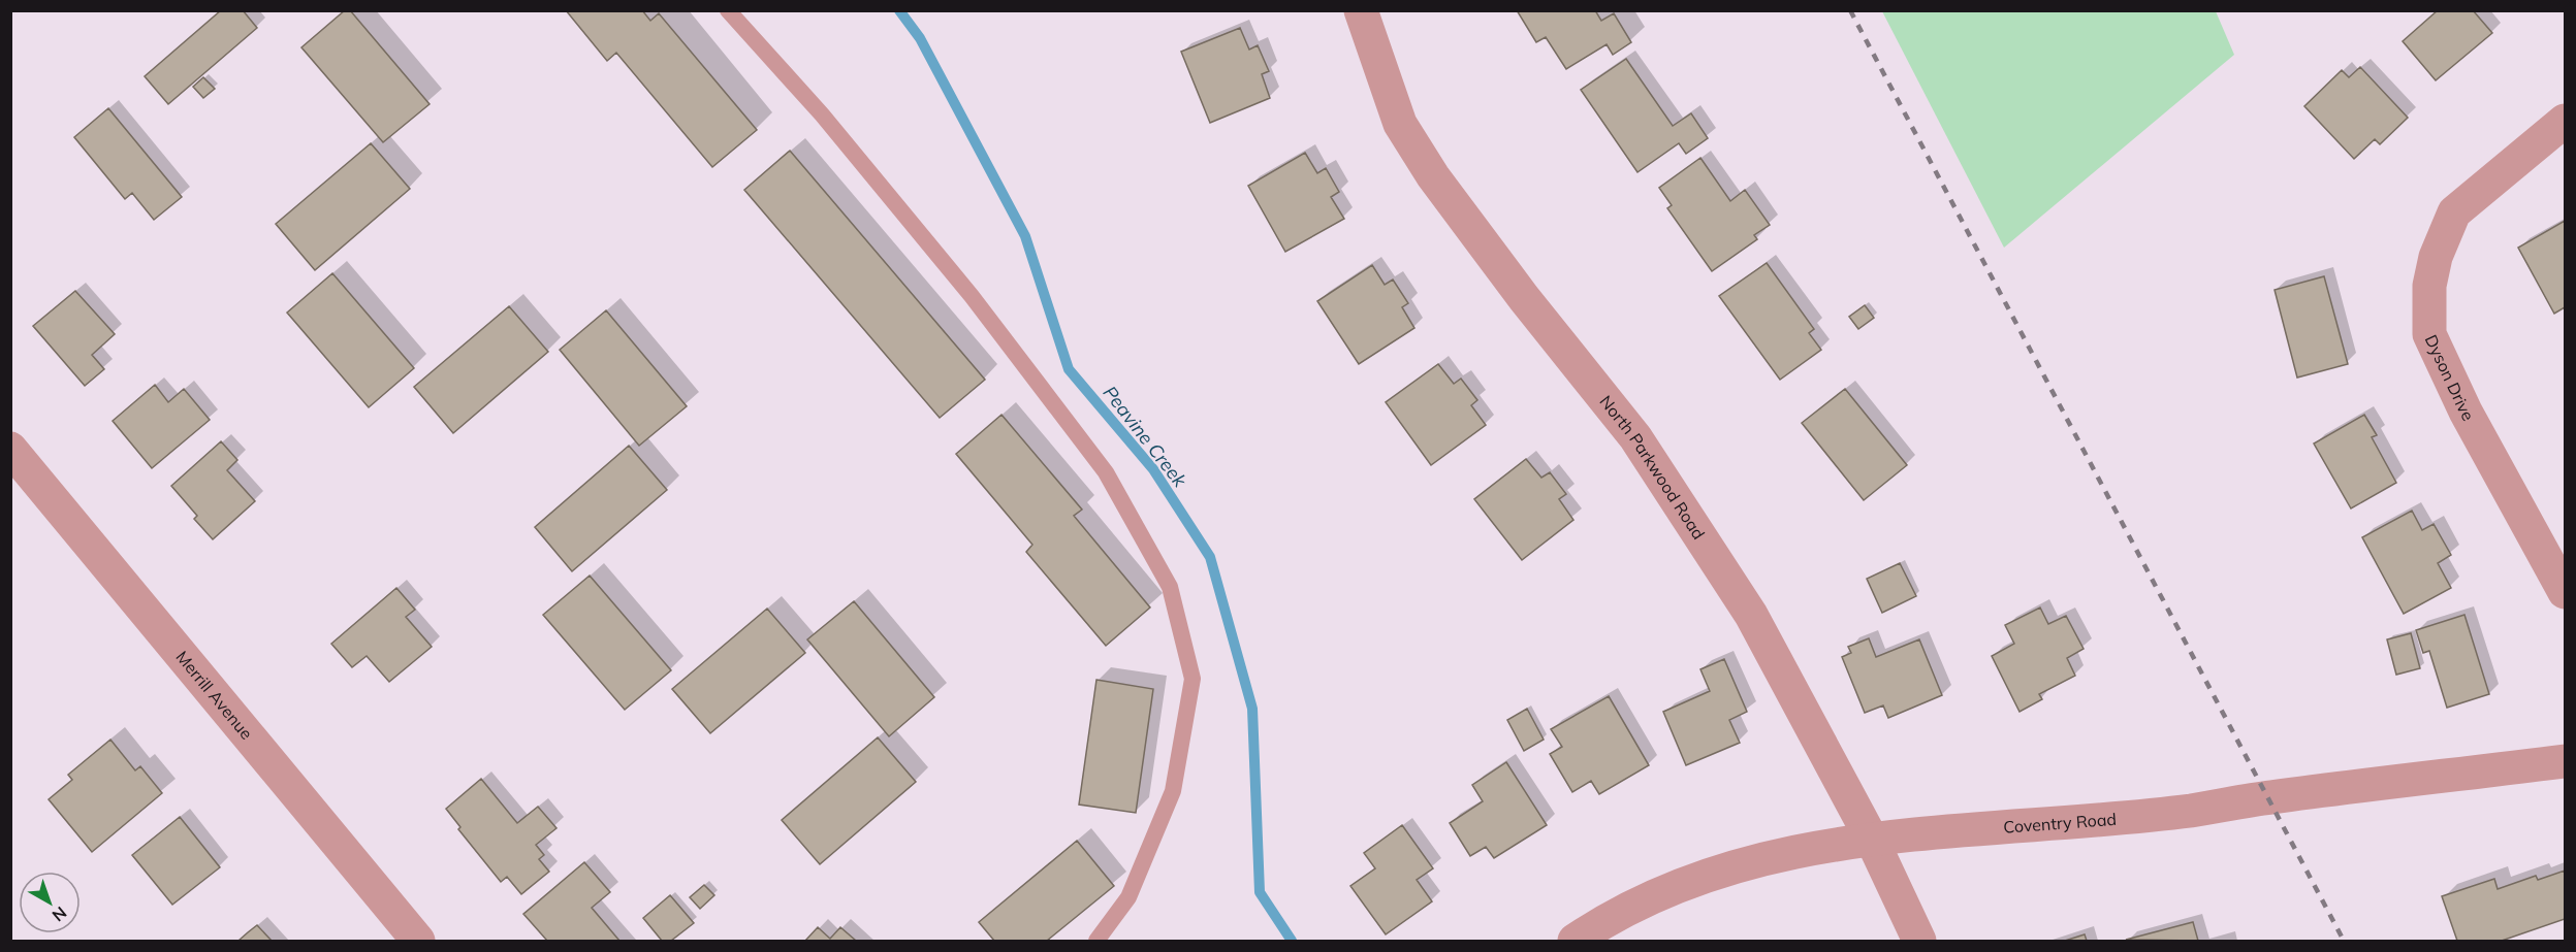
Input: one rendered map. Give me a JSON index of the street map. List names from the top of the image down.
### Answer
{
  "streets": {
    "street": [
      "Dyson Drive",
      "North Parkwood Road",
      "Merrill Avenue",
      "Coventry Road"
    ]
  },
  "crossings": [
    ["North Parkwood Road", "Coventry Road"]
  ],
  "water": ["Peavine Creek"],
  "north": "bottom right"
}
